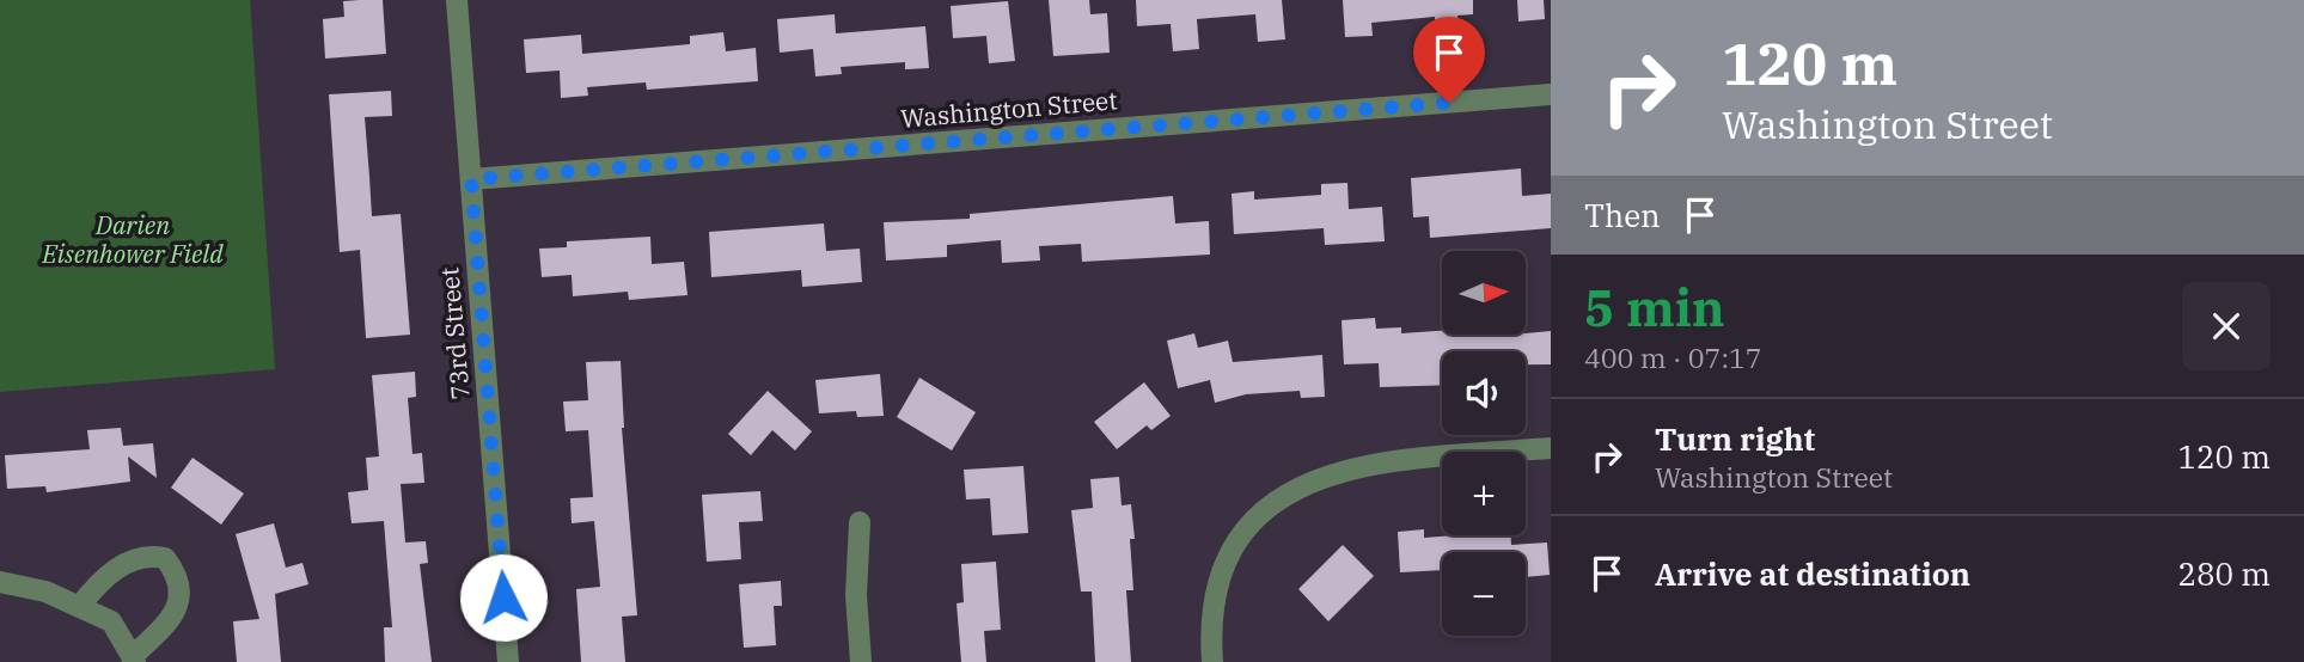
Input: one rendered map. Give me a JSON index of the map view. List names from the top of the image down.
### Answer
{
  "streets": {
    "street": ["Washington Street", "73rd Street"]
  },
  "crossings": [
    ["Washington Street", "73rd Street"]
  ],
  "parks": ["Darien Eisenhower Field"],
  "north": "right",
  "page": {
    "turn": ["120 m", "Washington Street"],
    "then": "Then",
    "map_buttons": ["+", "−"],
    "heading": ["5 min", "400 m · 07:17"],
    "list": [
      {
        "name": "Turn right",
        "note": "Washington Street",
        "value": "120 m"
      },
      {
        "name": "Arrive at destination",
        "value": "280 m"
      }
    ]
  }
}
